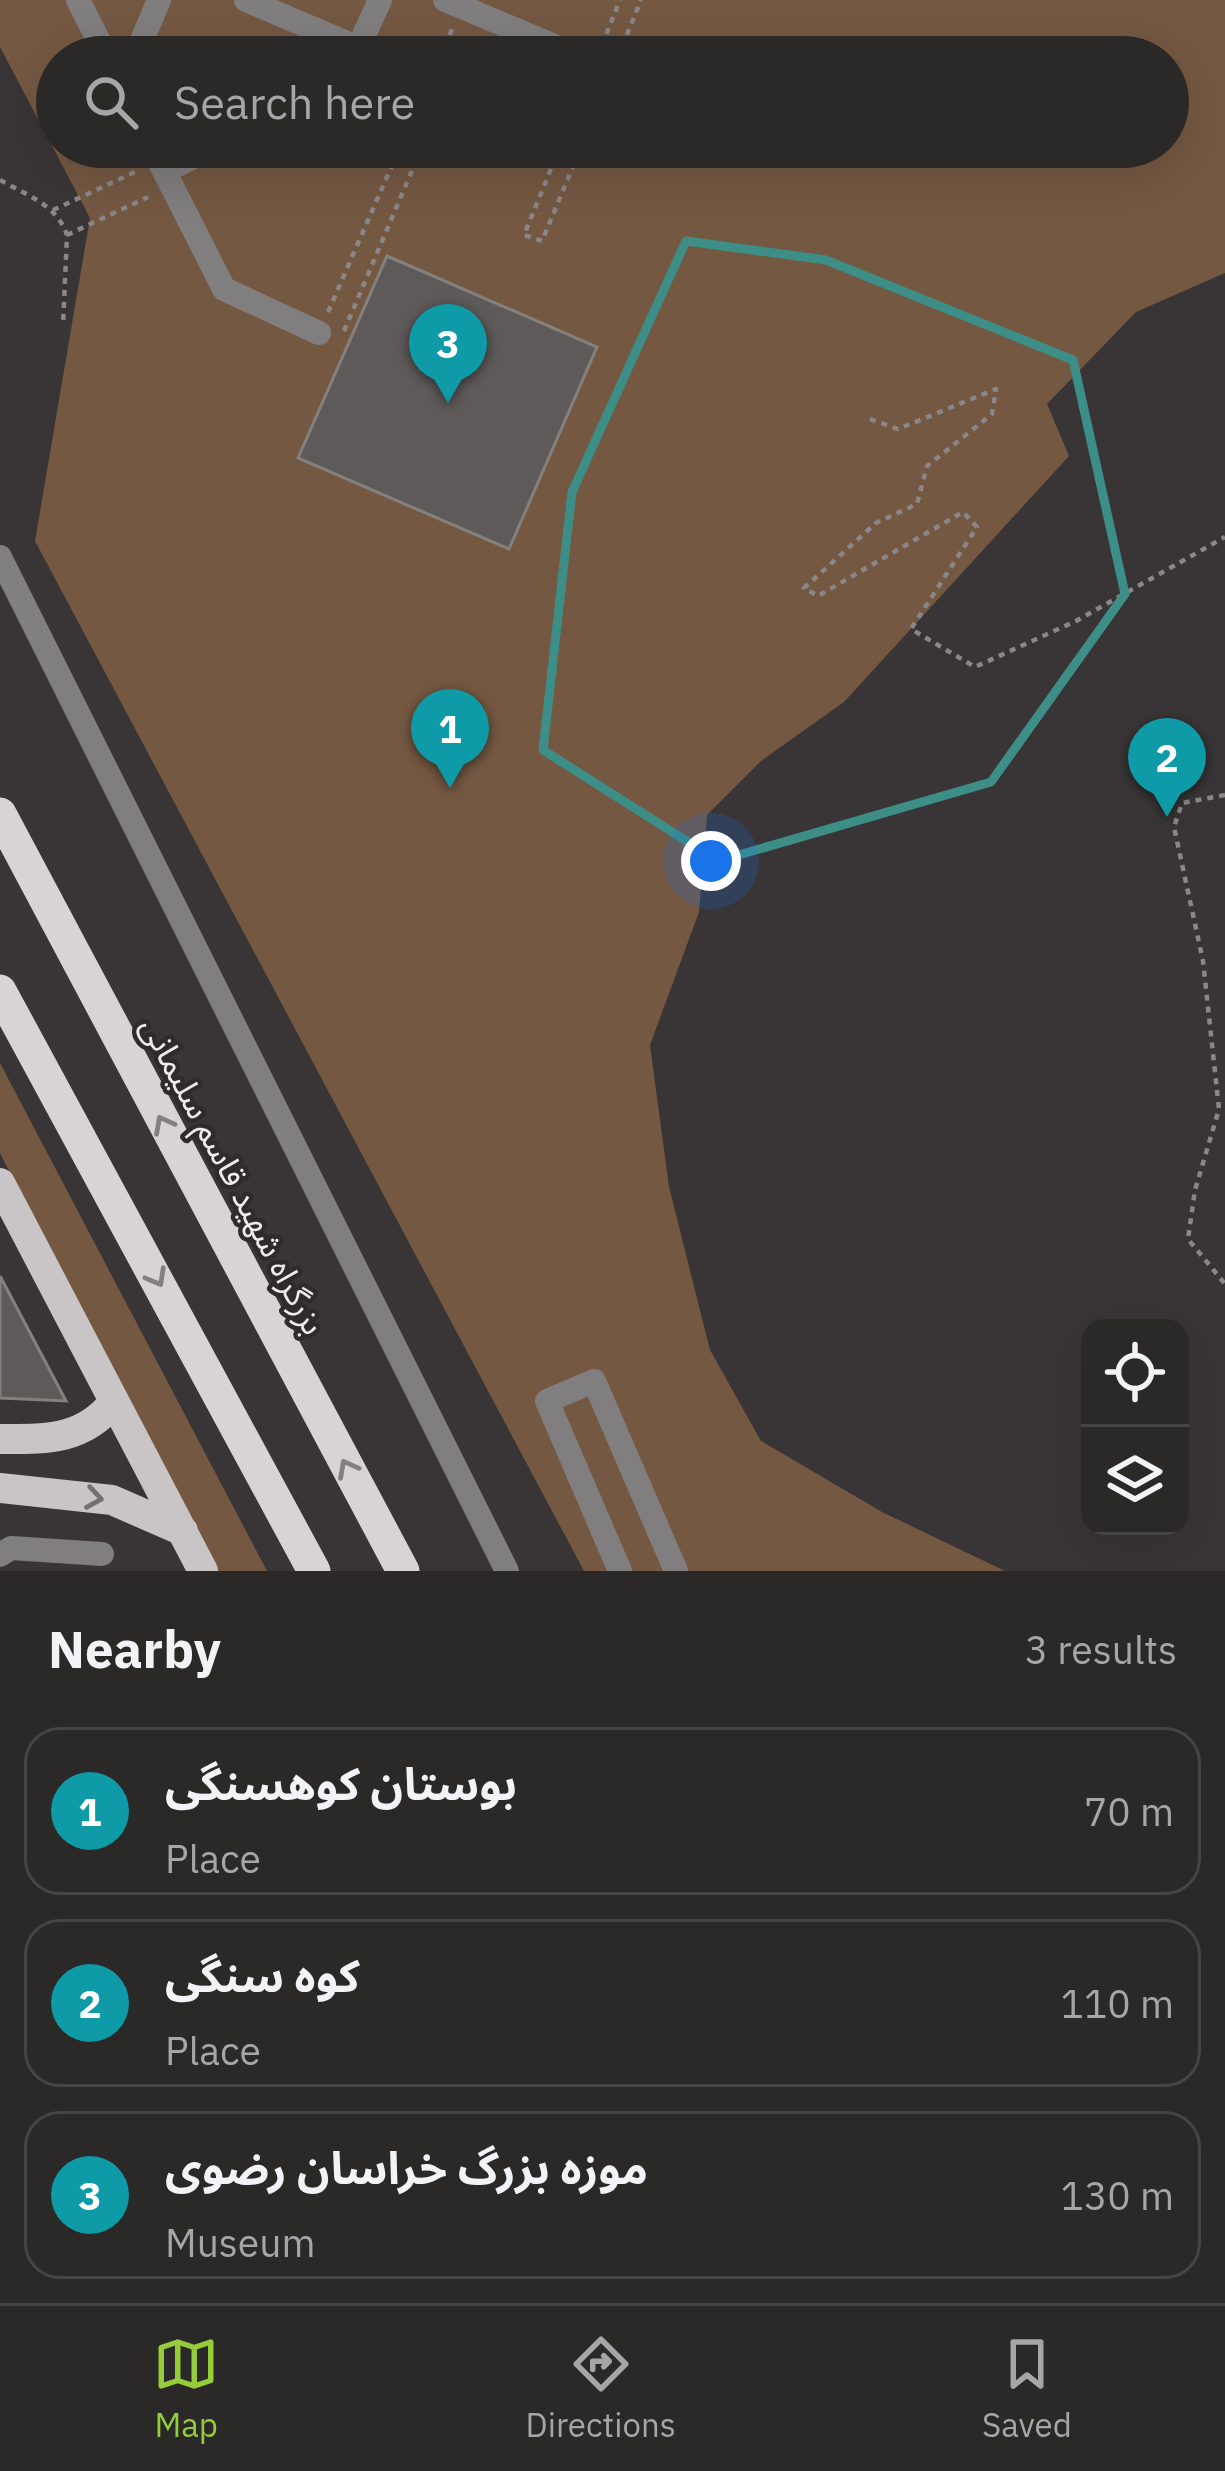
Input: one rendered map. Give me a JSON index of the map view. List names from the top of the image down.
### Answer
{
  "streets": {
    "highway": ["بزرگراه شهید قاسم سلیمانی"]
  },
  "page": {
    "search": "Search here",
    "pins": ["3", "1", "2"],
    "heading": ["Nearby", "3 results"],
    "list": [
      {
        "mark": "1",
        "name": "بوستان کوهسنگی",
        "note": "Place",
        "value": "70 m"
      },
      {
        "mark": "2",
        "name": "کوه سنگی",
        "note": "Place",
        "value": "110 m"
      },
      {
        "mark": "3",
        "name": "موزه بزرگ خراسان رضوی",
        "note": "Museum",
        "value": "130 m"
      }
    ],
    "nav": ["Map", "Directions", "Saved"]
  }
}
